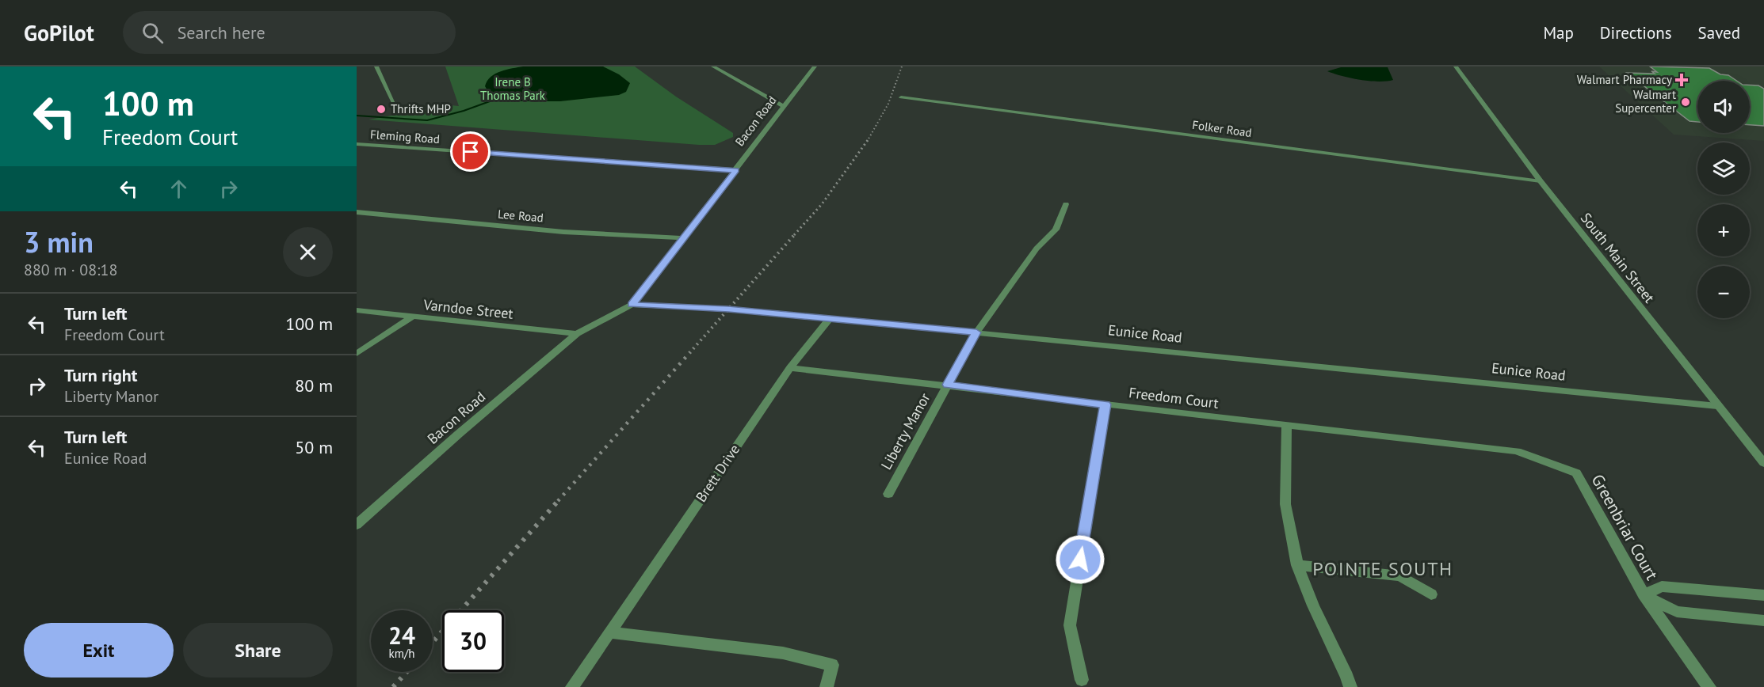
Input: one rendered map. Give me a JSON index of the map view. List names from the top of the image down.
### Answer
{
  "streets": {
    "street": [
      "Bacon Road",
      "Folker Road",
      "Fleming Road",
      "Lee Road",
      "South Main Street",
      "Varndoe Street",
      "Eunice Road",
      "Freedom Court",
      "Liberty Manor",
      "Brett Drive",
      "Greenbriar Court"
    ]
  },
  "crossings": [
    ["Bacon Road", "Fleming Road"],
    ["Bacon Road", "Lee Road"],
    ["Bacon Road", "Varndoe Street"],
    ["Bacon Road", "Eunice Road"],
    ["Folker Road", "South Main Street"],
    ["South Main Street", "Eunice Road"],
    ["Eunice Road", "Liberty Manor"],
    ["Eunice Road", "Brett Drive"],
    ["Freedom Court", "Liberty Manor"],
    ["Freedom Court", "Brett Drive"],
    ["Freedom Court", "Greenbriar Court"]
  ],
  "districts": ["POINTE SOUTH"],
  "parks": ["Irene B Thomas Park"],
  "places": {
    "health": ["Walmart Pharmacy"],
    "other": ["Walmart Supercenter", "Thrifts MHP"]
  },
  "page": {
    "header": "GoPilot",
    "search": "Search here",
    "nav": ["Map", "Directions", "Saved"],
    "turn": ["100 m", "Freedom Court"],
    "map_buttons": ["+", "−"],
    "heading": ["3 min", "880 m · 08:18"],
    "list": [
      {
        "name": "Turn left",
        "note": "Freedom Court",
        "value": "100 m"
      },
      {
        "name": "Turn right",
        "note": "Liberty Manor",
        "value": "80 m"
      },
      {
        "name": "Turn left",
        "note": "Eunice Road",
        "value": "50 m"
      }
    ],
    "speed": "24 km/h",
    "limit": "30",
    "buttons": ["Exit", "Share"]
  }
}
